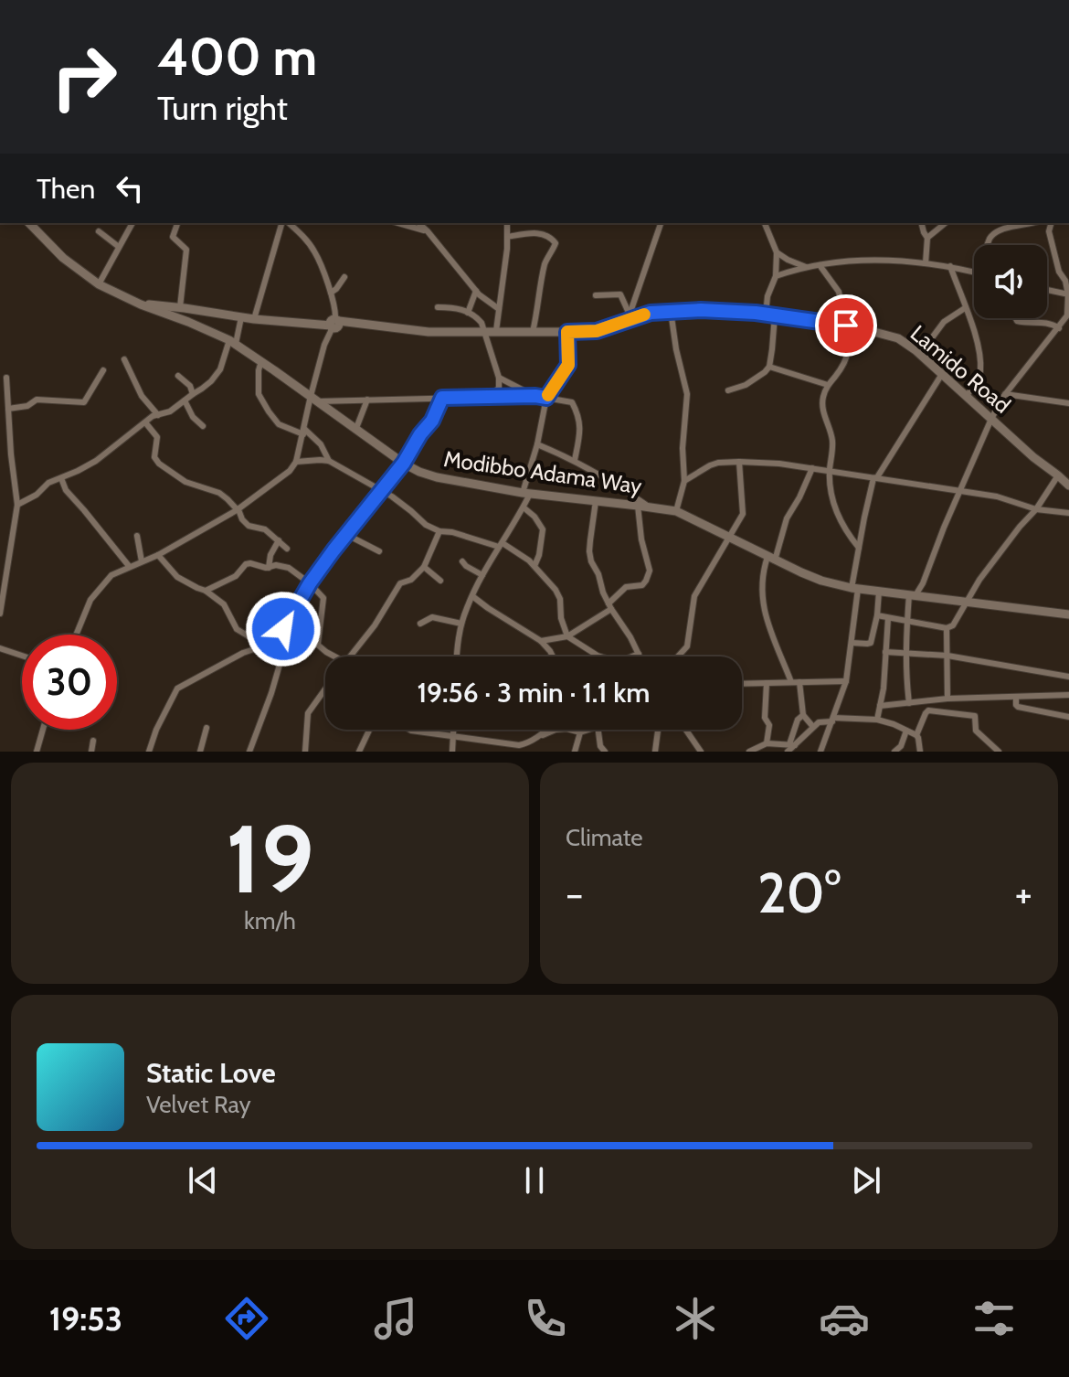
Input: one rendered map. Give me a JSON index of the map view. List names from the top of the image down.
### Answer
{
  "streets": {
    "main road": ["Lamido Road", "Modibbo Adama Way"]
  },
  "page": {
    "turn": ["400 m", "Turn right"],
    "then": "Then",
    "limit": "30",
    "trip": "19:56 · 3 min · 1.1 km",
    "tile": [
      ["19", "km/h"],
      "Climate"
    ],
    "heat": ["−", "20°", "+"],
    "song": ["Static Love", "Velvet Ray"],
    "tabs": "19:53"
  }
}
